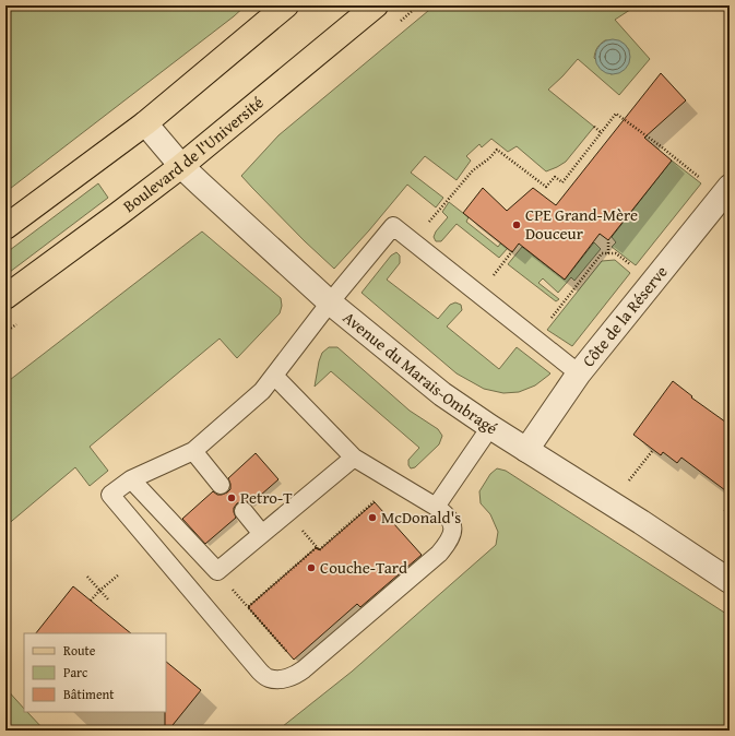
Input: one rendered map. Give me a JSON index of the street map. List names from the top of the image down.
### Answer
{
  "streets": {
    "main road": ["Boulevard de l'Université"],
    "street": ["Côte de la Réserve", "Avenue du Marais-Ombragé"]
  },
  "crossings": [
    ["Boulevard de l'Université", "Avenue du Marais-Ombragé"],
    ["Côte de la Réserve", "Avenue du Marais-Ombragé"]
  ],
  "places": [
    "CPE Grand-Mère Douceur",
    "Petro-T",
    "McDonald's",
    "Couche-Tard"
  ],
  "legend": ["Route", "Parc", "Bâtiment"]
}
